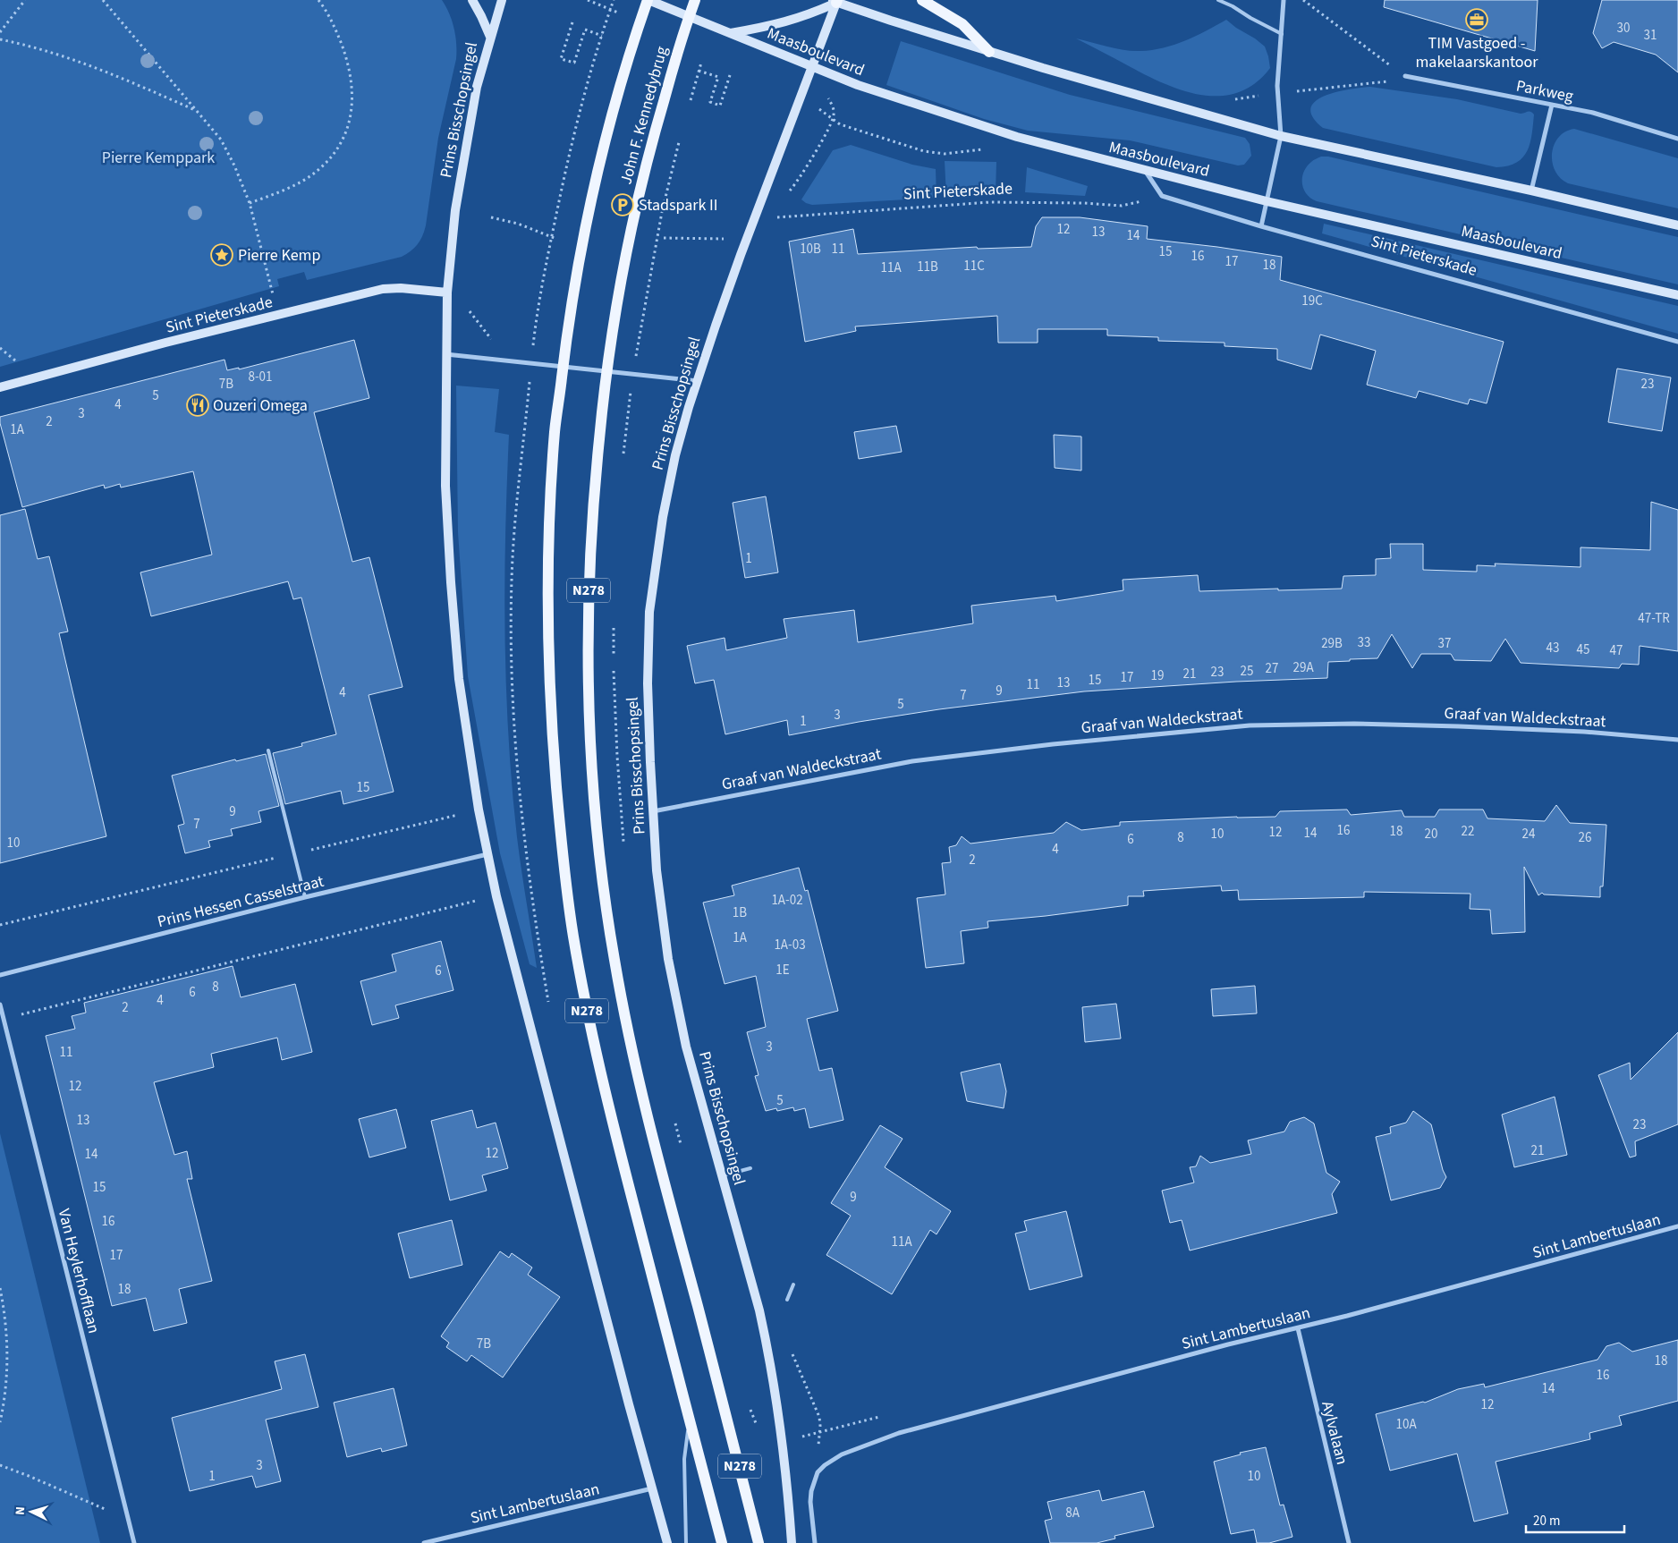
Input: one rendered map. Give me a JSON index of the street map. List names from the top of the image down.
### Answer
{
  "streets": {
    "main road": [
      "Maasboulevard",
      "Prins Bisschopsingel",
      "John F. Kennedybrug",
      "Sint Pieterskade",
      "N278"
    ],
    "street": [
      "Parkweg",
      "Graaf van Waldeckstraat",
      "Prins Hessen Casselstraat",
      "Sint Lambertuslaan",
      "Van Heylerhofflaan",
      "Aylvalaan"
    ]
  },
  "crossings": [
    ["Maasboulevard", "Prins Bisschopsingel"],
    ["Maasboulevard", "John F. Kennedybrug"],
    ["Prins Bisschopsingel", "Sint Pieterskade"],
    ["Prins Bisschopsingel", "Graaf van Waldeckstraat"],
    ["Prins Bisschopsingel", "Prins Hessen Casselstraat"],
    ["Prins Bisschopsingel", "Sint Lambertuslaan"],
    ["John F. Kennedybrug", "N278"],
    ["Sint Lambertuslaan", "Aylvalaan"]
  ],
  "parks": ["Pierre Kemppark"],
  "places": {
    "office": ["TIM Vastgoed - makelaarskantoor"],
    "parking": ["Stadspark II"],
    "place": ["Pierre Kemp"],
    "restaurant": ["Ouzeri Omega"]
  },
  "house_numbers": [
    "30",
    "31",
    "12",
    "13",
    "14",
    "10B",
    "11",
    "15",
    "16",
    "17",
    "18",
    "11C",
    "11B",
    "11A",
    "19C",
    "8-01",
    "7B",
    "23",
    "5",
    "4",
    "3",
    "2",
    "1A",
    "1",
    "47-TR",
    "33",
    "29B",
    "37",
    "43",
    "45",
    "47",
    "29A",
    "27",
    "25",
    "23",
    "21",
    "19",
    "17",
    "15",
    "13",
    "11",
    "9",
    "4",
    "7",
    "5",
    "3",
    "1",
    "15",
    "9",
    "7",
    "16",
    "18",
    "22",
    "12",
    "14",
    "10",
    "20",
    "24",
    "8",
    "26",
    "6",
    "10",
    "4",
    "2",
    "1A-02",
    "1B",
    "1A",
    "1A-03",
    "1E",
    "6",
    "8",
    "6",
    "4",
    "2",
    "3",
    "11",
    "12",
    "5",
    "13",
    "23",
    "21",
    "12",
    "14",
    "15",
    "9",
    "16",
    "11A",
    "17",
    "18",
    "7B",
    "18",
    "16",
    "14",
    "12",
    "10A",
    "3",
    "1",
    "10",
    "8A"
  ],
  "scale_bar": "20 m",
  "north": "left"
}
